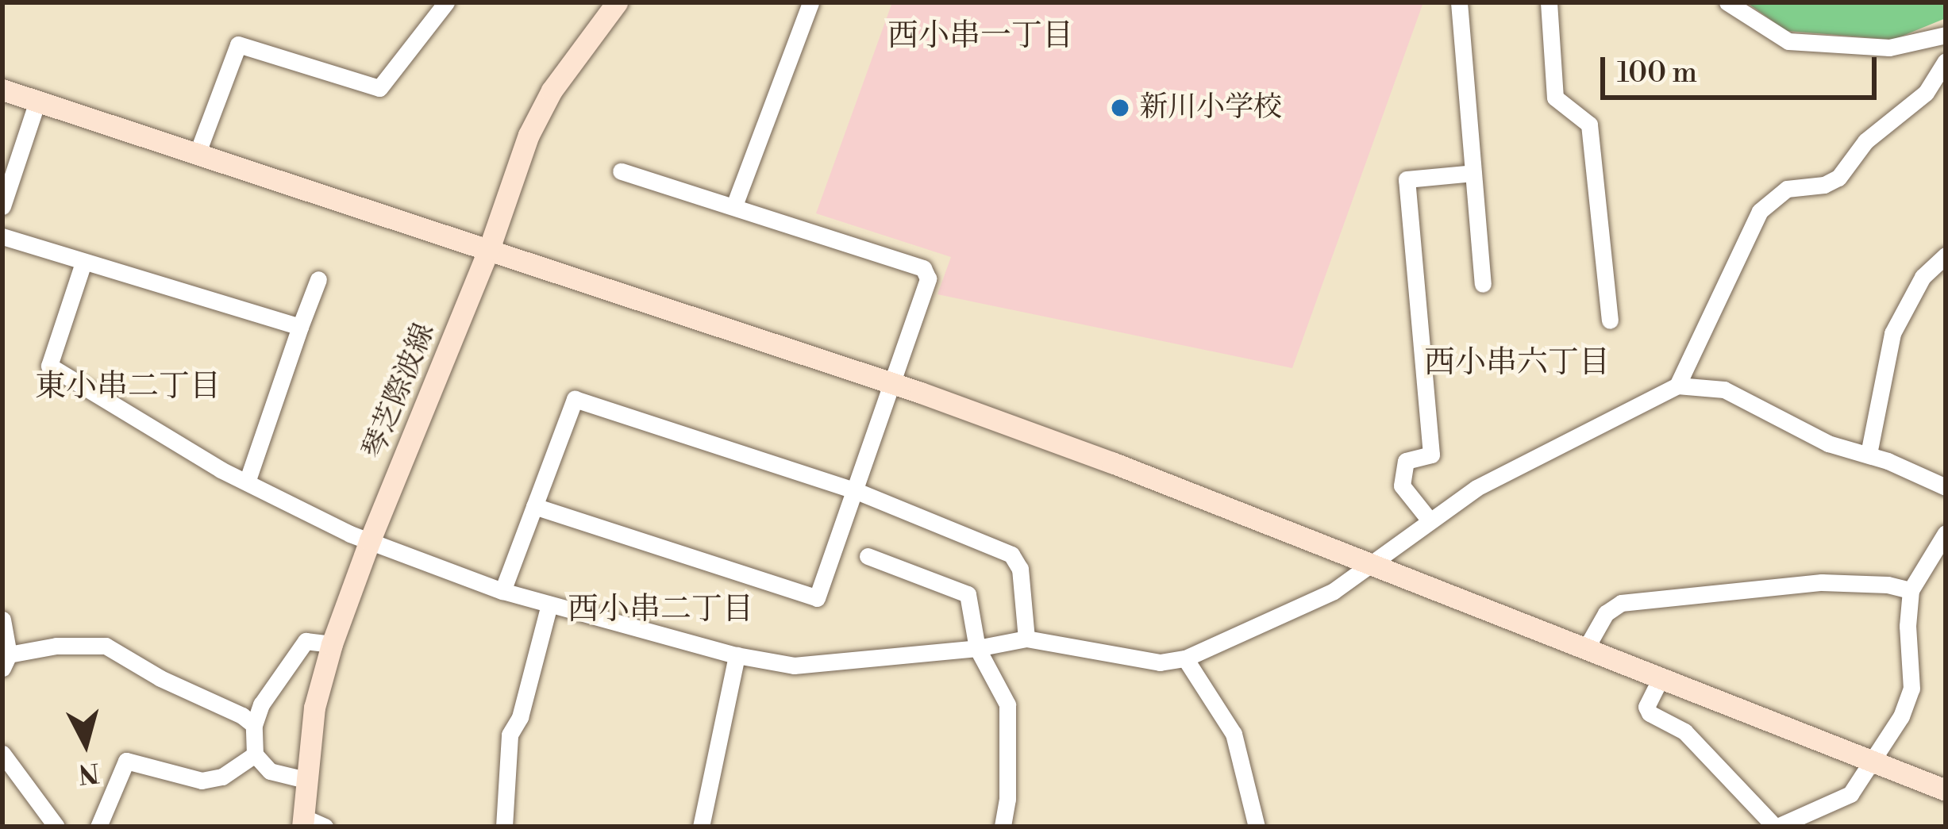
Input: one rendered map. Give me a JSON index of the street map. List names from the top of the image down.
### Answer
{
  "streets": {
    "street": ["琴芝際波線"]
  },
  "districts": [
    "西小串一丁目",
    "西小串六丁目",
    "東小串二丁目",
    "西小串二丁目"
  ],
  "places": ["新川小学校"],
  "scale_bar": "100 m",
  "north": "bottom"
}
